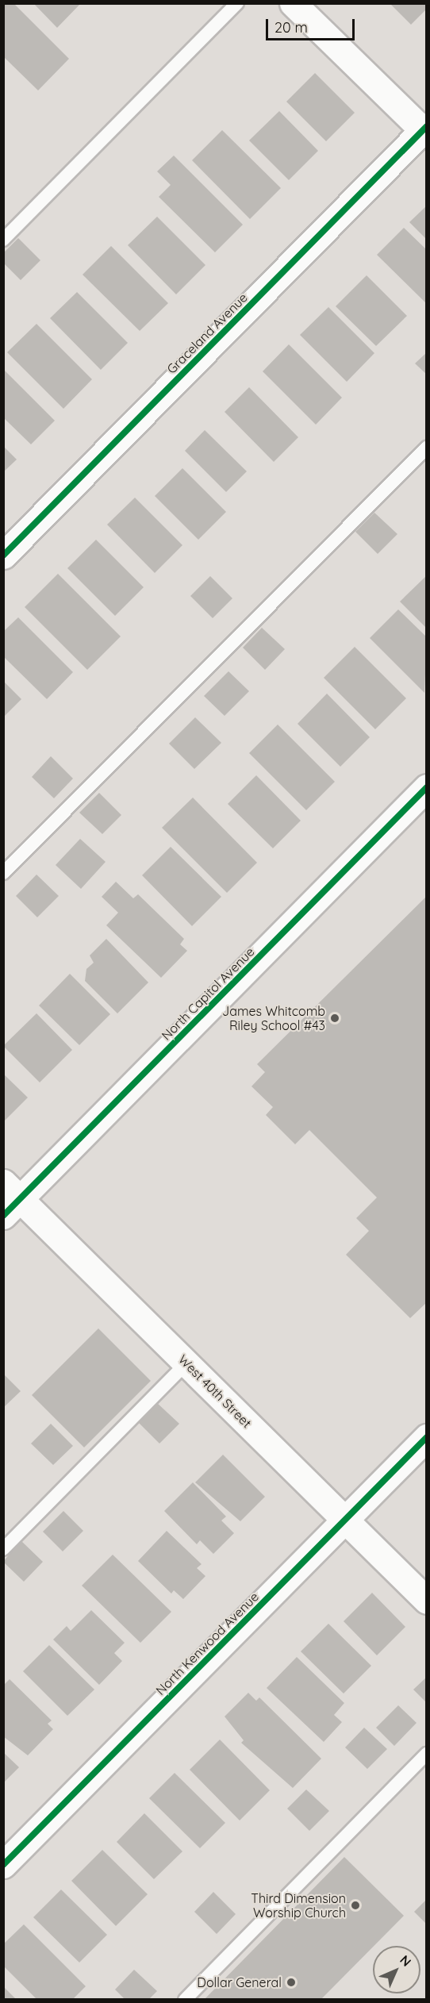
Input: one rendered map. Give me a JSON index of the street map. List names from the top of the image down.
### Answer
{
  "streets": {
    "street": [
      "Graceland Avenue",
      "North Capitol Avenue",
      "West 40th Street",
      "North Kenwood Avenue"
    ]
  },
  "crossings": [
    ["North Capitol Avenue", "West 40th Street"],
    ["West 40th Street", "North Kenwood Avenue"]
  ],
  "places": ["James Whitcomb Riley School #43", "Third Dimension Worship Church", "Dollar General"],
  "scale_bar": "20 m",
  "north": "top right"
}
